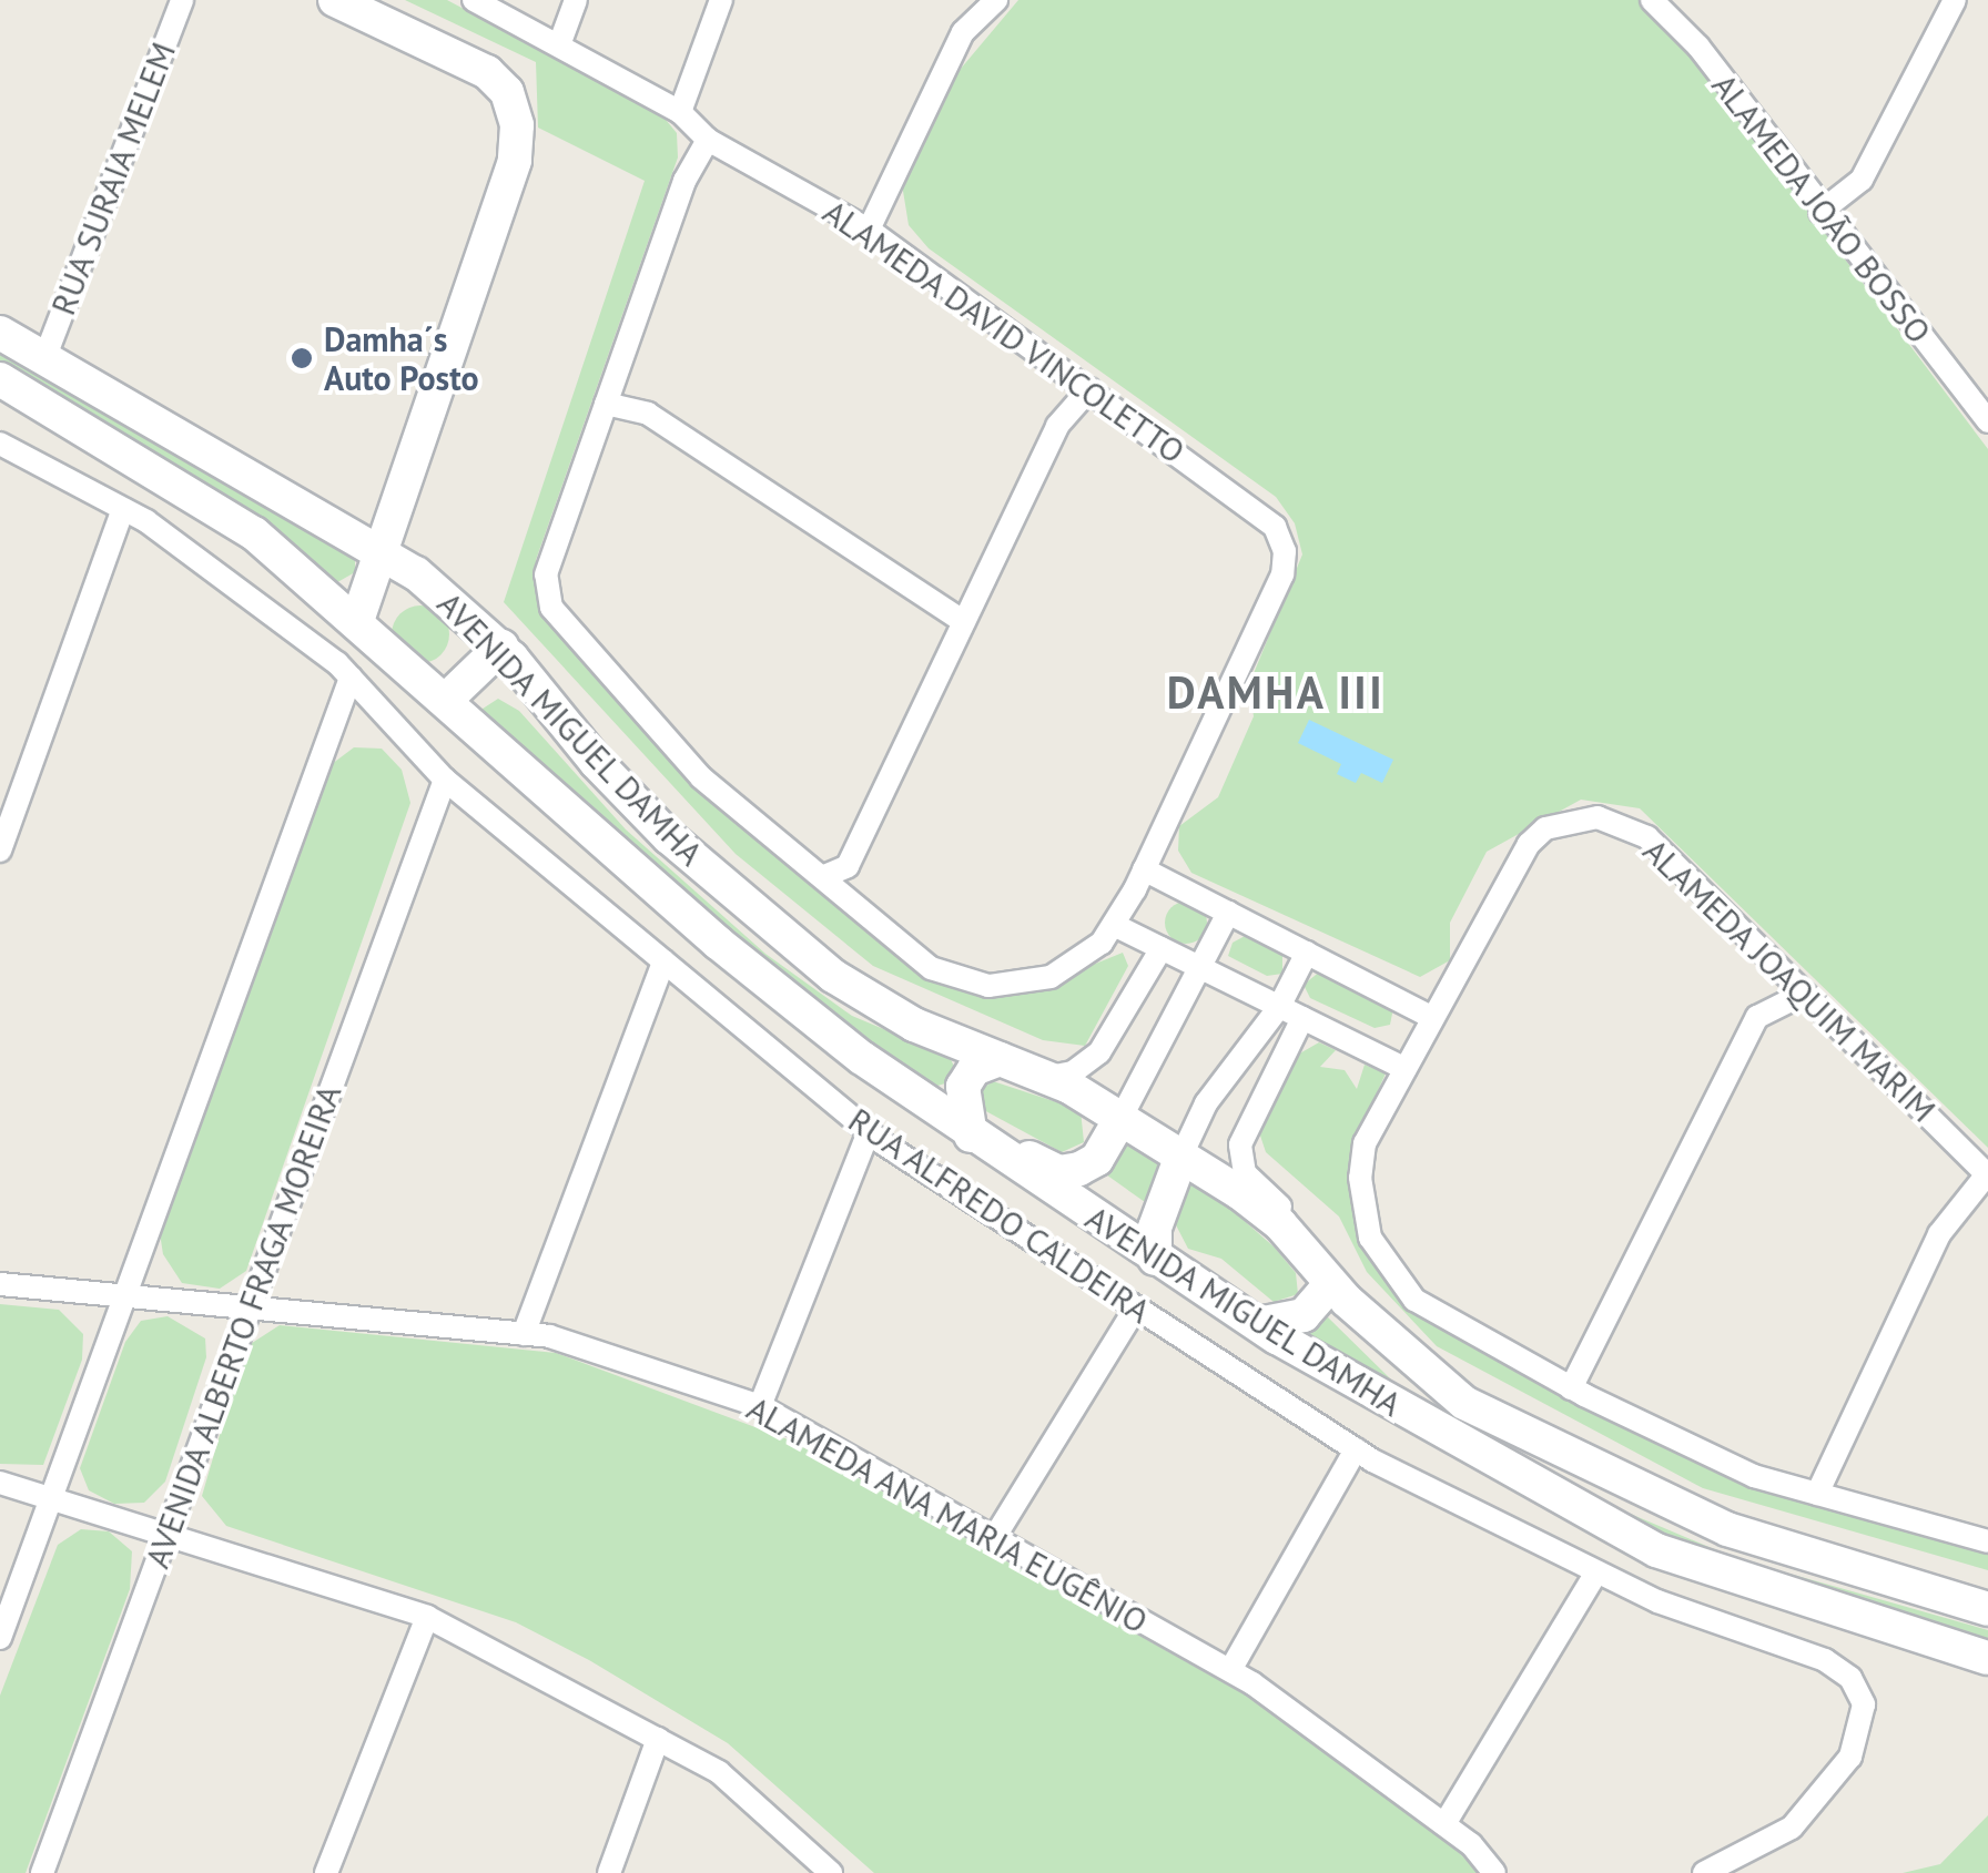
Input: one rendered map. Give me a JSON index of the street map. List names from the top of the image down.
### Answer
{
  "streets": {
    "street": [
      "RUA SURAIA MELEM",
      "ALAMEDA JOÃO BOSSO",
      "ALAMEDA DAVID VINCOLETTO",
      "AVENIDA MIGUEL DAMHA",
      "ALAMEDA JOAQUIM MARIM",
      "RUA ALFREDO CALDEIRA",
      "AVENIDA ALBERTO FRAGA MOREIRA",
      "ALAMEDA ANA MARIA EUGÊNIO"
    ]
  },
  "crossings": [
    ["RUA SURAIA MELEM", "AVENIDA MIGUEL DAMHA"],
    ["RUA ALFREDO CALDEIRA", "AVENIDA ALBERTO FRAGA MOREIRA"],
    ["AVENIDA ALBERTO FRAGA MOREIRA", "ALAMEDA ANA MARIA EUGÊNIO"]
  ],
  "districts": ["DAMHA III"],
  "places": ["Damha´s Auto Posto"]
}
